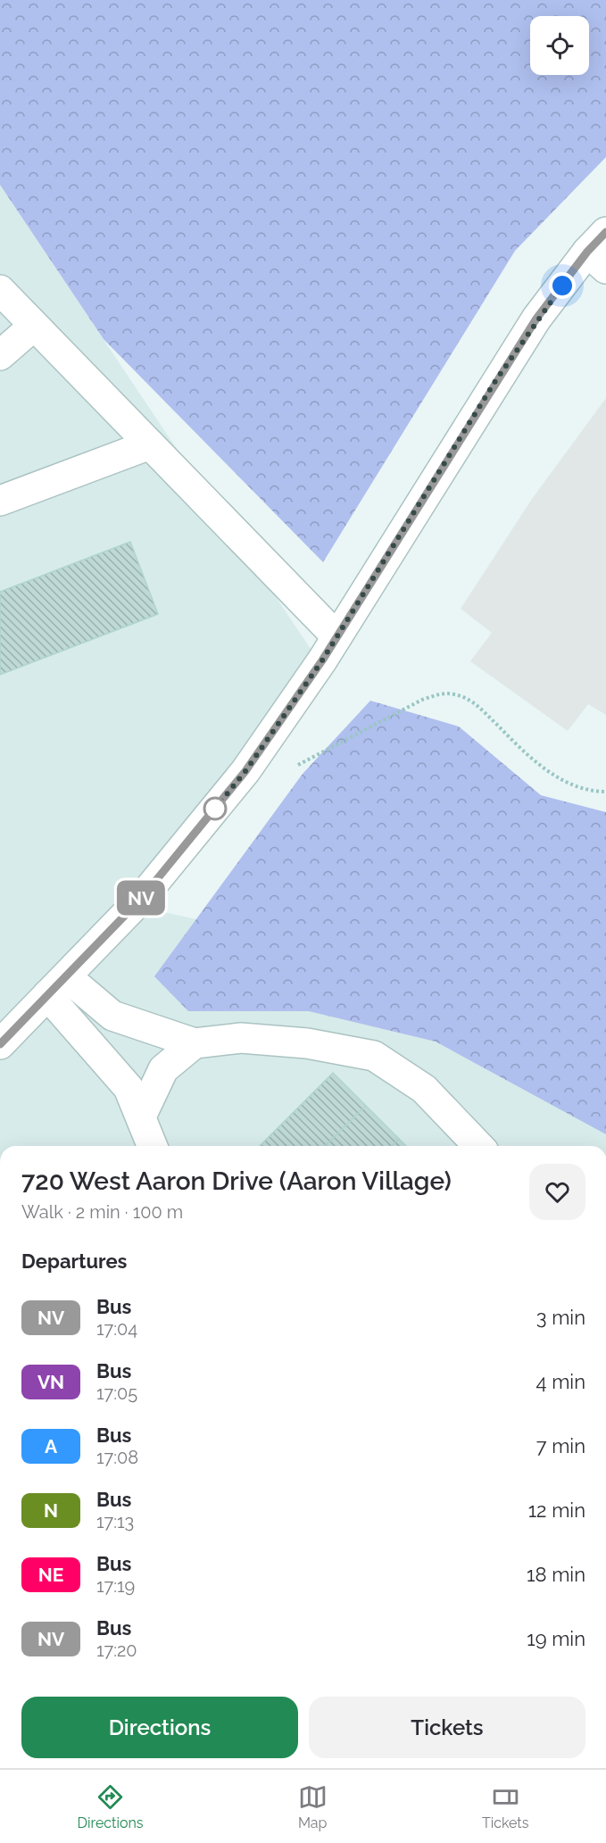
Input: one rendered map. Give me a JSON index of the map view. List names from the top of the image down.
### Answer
{
  "lines": ["bus line NV"],
  "page": {
    "on_map": "NV",
    "heading": [
      ["720 West Aaron Drive (Aaron Village)", "Walk · 2 min · 100 m"],
      "Departures"
    ],
    "list": [
      {
        "mark": "NV",
        "name": "Bus",
        "note": "17:04",
        "value": "3 min"
      },
      {
        "mark": "VN",
        "name": "Bus",
        "note": "17:05",
        "value": "4 min"
      },
      {
        "mark": "A",
        "name": "Bus",
        "note": "17:08",
        "value": "7 min"
      },
      {
        "mark": "N",
        "name": "Bus",
        "note": "17:13",
        "value": "12 min"
      },
      {
        "mark": "NE",
        "name": "Bus",
        "note": "17:19",
        "value": "18 min"
      },
      {
        "mark": "NV",
        "name": "Bus",
        "note": "17:20",
        "value": "19 min"
      }
    ],
    "buttons": ["Directions", "Tickets"],
    "tabs": ["Directions", "Map", "Tickets"]
  }
}
